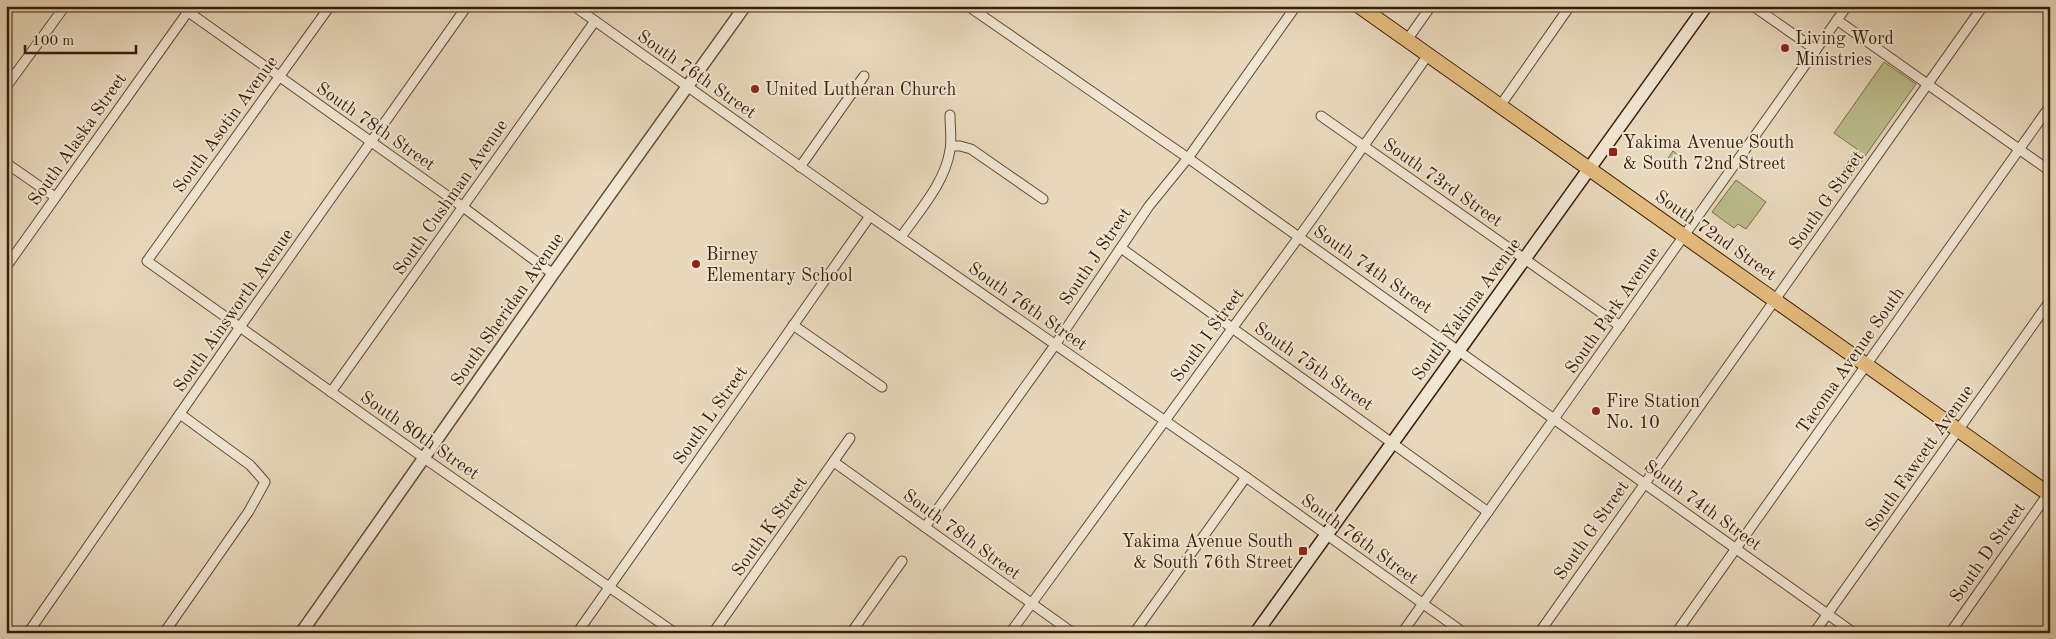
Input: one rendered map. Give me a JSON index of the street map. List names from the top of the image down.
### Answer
{
  "streets": {
    "main road": ["South 72nd Street", "South Yakima Avenue"],
    "street": [
      "South 76th Street",
      "South Asotin Avenue",
      "South 78th Street",
      "South Alaska Street",
      "South 73rd Street",
      "South Cushman Avenue",
      "South G Street",
      "South J Street",
      "South 74th Street",
      "South Sheridan Avenue",
      "South Ainsworth Avenue",
      "South Park Avenue",
      "South I Street",
      "Tacoma Avenue South",
      "South 75th Street",
      "South L Street",
      "South 80th Street",
      "South Fawcett Avenue",
      "South K Street",
      "South D Street"
    ]
  },
  "crossings": [
    ["South 76th Street", "South Cushman Avenue"],
    ["South 76th Street", "South J Street"],
    ["South 76th Street", "South Sheridan Avenue"],
    ["South 76th Street", "South Yakima Avenue"],
    ["South 76th Street", "South Park Avenue"],
    ["South 76th Street", "South I Street"],
    ["South 76th Street", "South L Street"],
    ["South Asotin Avenue", "South 78th Street"],
    ["South Asotin Avenue", "South 80th Street"],
    ["South 78th Street", "South Alaska Street"],
    ["South 78th Street", "South Cushman Avenue"],
    ["South 78th Street", "South J Street"],
    ["South 78th Street", "South Sheridan Avenue"],
    ["South 78th Street", "South Ainsworth Avenue"],
    ["South 78th Street", "South I Street"],
    ["South 78th Street", "South K Street"],
    ["South 73rd Street", "South Yakima Avenue"],
    ["South 73rd Street", "South Park Avenue"],
    ["South 73rd Street", "South I Street"],
    ["South Cushman Avenue", "South 80th Street"],
    ["South G Street", "South 72nd Street"],
    ["South G Street", "South 74th Street"],
    ["South 72nd Street", "South Yakima Avenue"],
    ["South 72nd Street", "South Park Avenue"],
    ["South 72nd Street", "South I Street"],
    ["South 72nd Street", "Tacoma Avenue South"],
    ["South 72nd Street", "South Fawcett Avenue"],
    ["South 72nd Street", "South D Street"],
    ["South J Street", "South 74th Street"],
    ["South J Street", "South 75th Street"],
    ["South 74th Street", "South Yakima Avenue"],
    ["South 74th Street", "South Park Avenue"],
    ["South 74th Street", "South I Street"],
    ["South 74th Street", "Tacoma Avenue South"],
    ["South 74th Street", "South Fawcett Avenue"],
    ["South Sheridan Avenue", "South 80th Street"],
    ["South Yakima Avenue", "South 75th Street"],
    ["South Ainsworth Avenue", "South 80th Street"],
    ["South Park Avenue", "South 75th Street"],
    ["South I Street", "South 75th Street"],
    ["South L Street", "South 80th Street"]
  ],
  "places": {
    "other": [
      "Living Word Ministries",
      "United Lutheran Church",
      "Birney Elementary School",
      "Fire Station No. 10"
    ],
    "transit": ["Yakima Avenue South & South 72nd Street", "Yakima Avenue South & South 76th Street"]
  },
  "scale_bar": "100 m"
}
